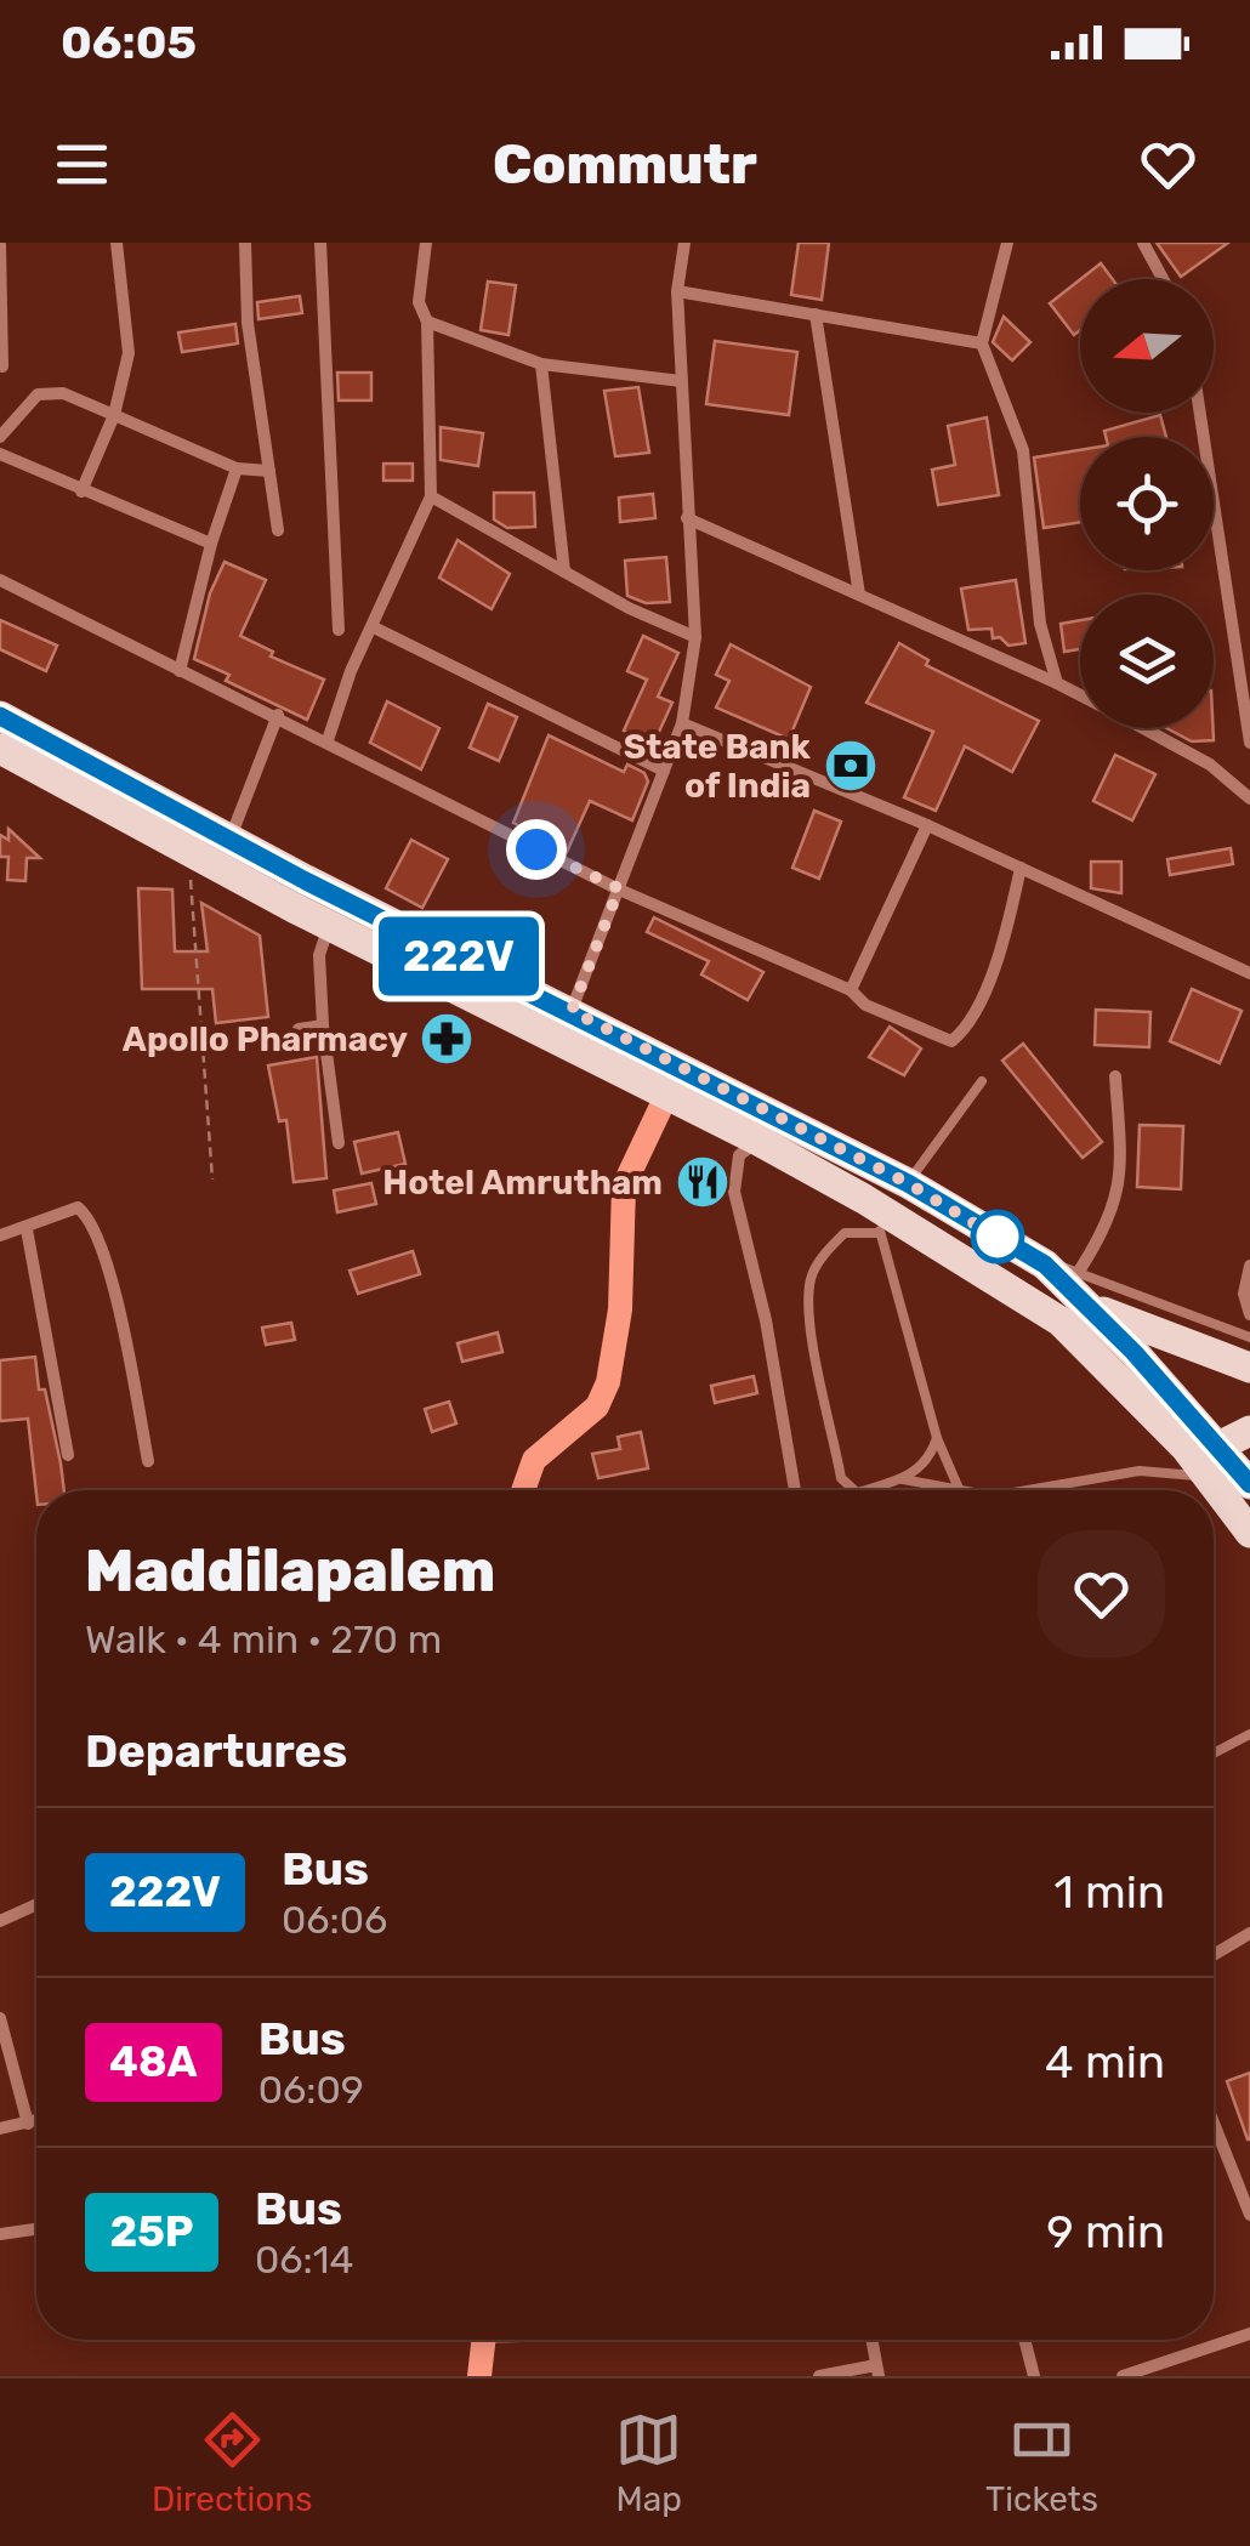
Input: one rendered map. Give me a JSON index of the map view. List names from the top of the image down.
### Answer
{
  "places": {
    "bank": ["State Bank of India"],
    "pharmacy": ["Apollo Pharmacy"],
    "restaurant": ["Hotel Amrutham"]
  },
  "lines": ["bus line 222V"],
  "north": "left",
  "page": {
    "status": "06:05",
    "header": "Commutr",
    "on_map": "222V",
    "heading": [
      ["Maddilapalem", "Walk · 4 min · 270 m"],
      "Departures"
    ],
    "list": [
      {
        "mark": "222V",
        "name": "Bus",
        "note": "06:06",
        "value": "1 min"
      },
      {
        "mark": "48A",
        "name": "Bus",
        "note": "06:09",
        "value": "4 min"
      },
      {
        "mark": "25P",
        "name": "Bus",
        "note": "06:14",
        "value": "9 min"
      }
    ],
    "tabs": ["Directions", "Map", "Tickets"]
  }
}
